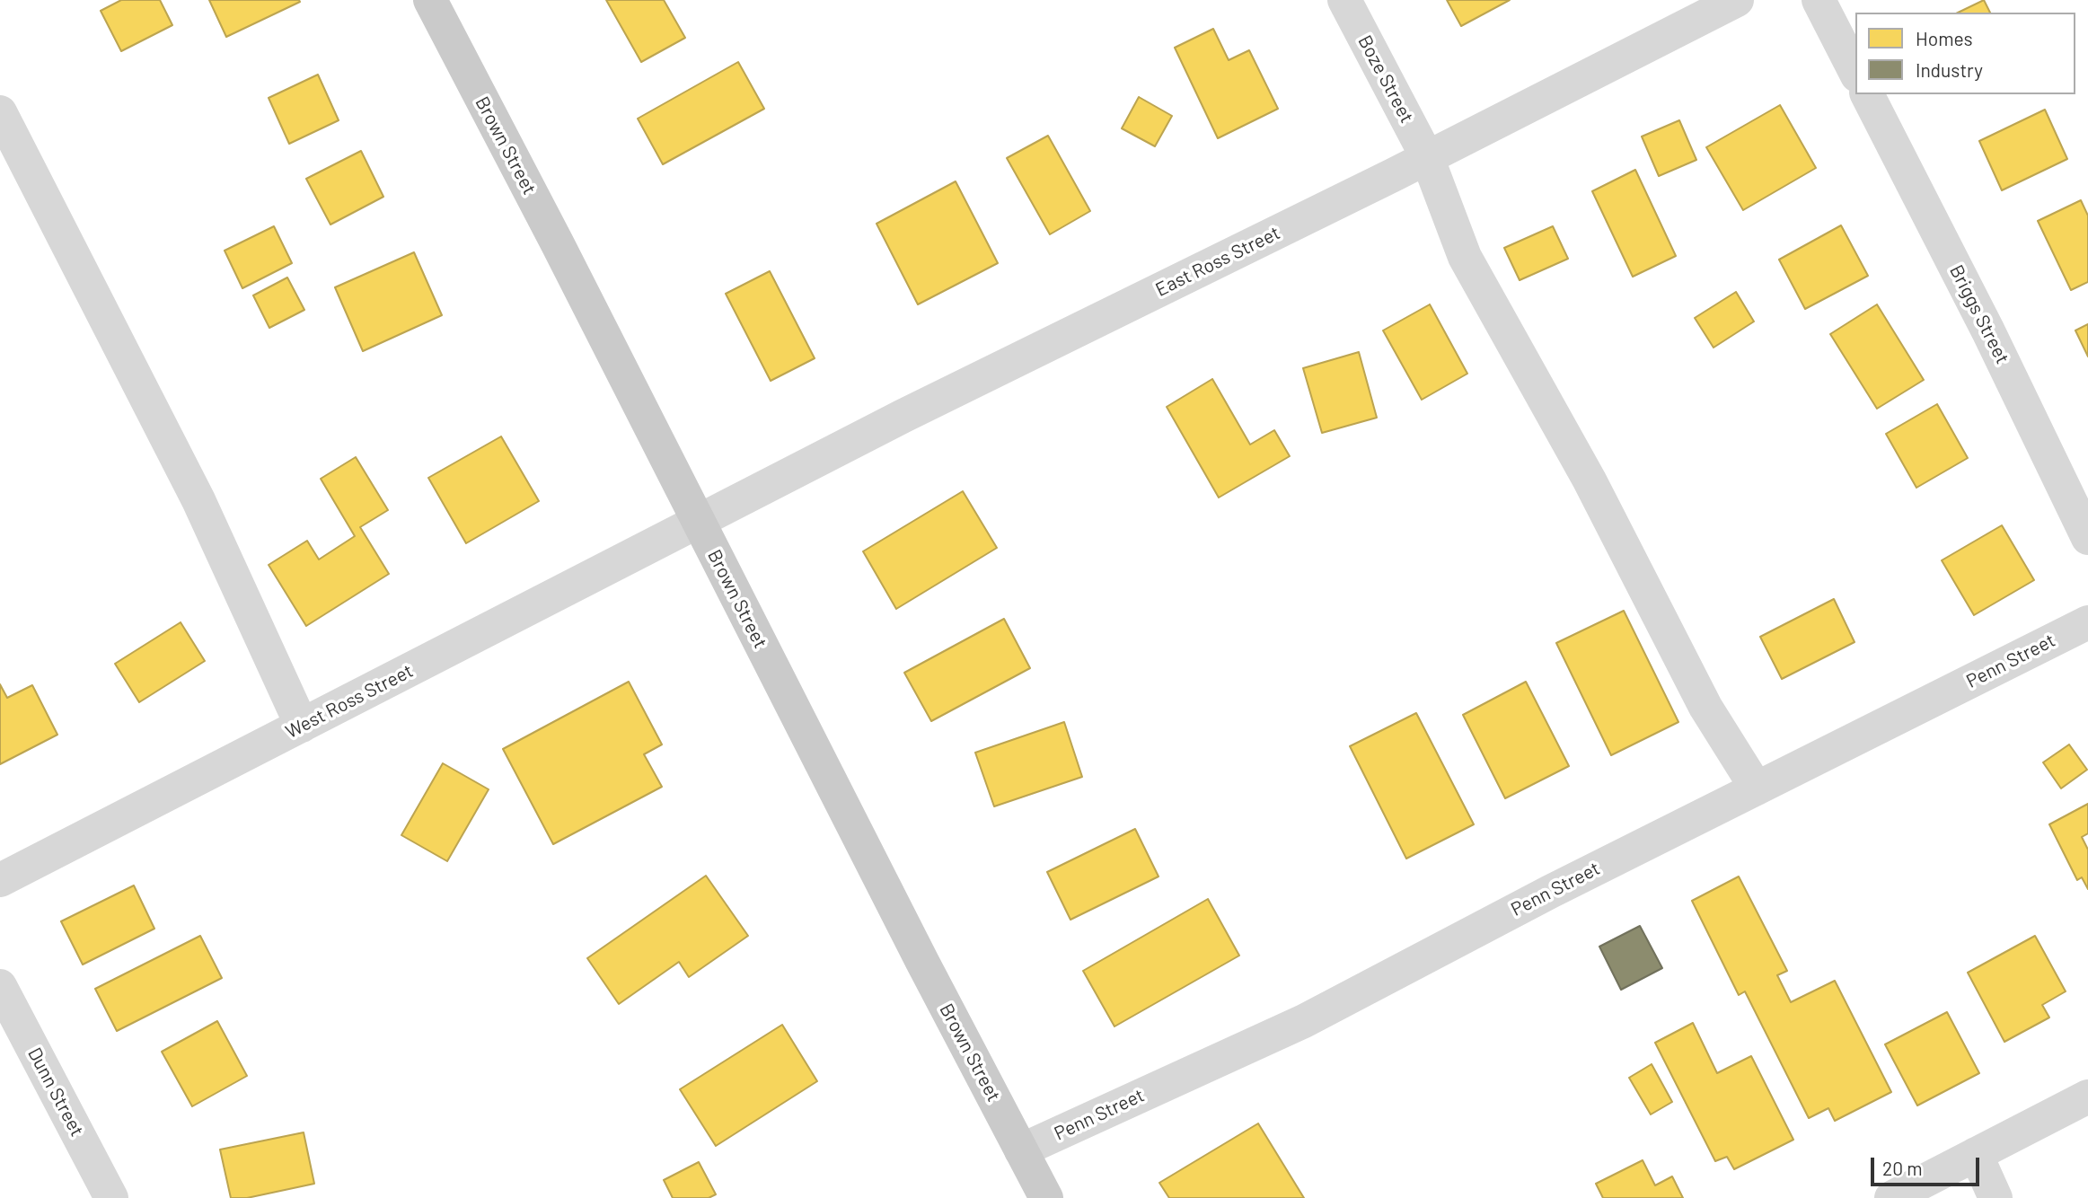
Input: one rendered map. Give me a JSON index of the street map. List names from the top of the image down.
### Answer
{
  "streets": {
    "main road": ["Brown Street"],
    "street": [
      "Boze Street",
      "East Ross Street",
      "Briggs Street",
      "Penn Street",
      "West Ross Street",
      "Dunn Street"
    ]
  },
  "crossings": [
    ["Boze Street", "East Ross Street"],
    ["Boze Street", "Penn Street"],
    ["Brown Street", "East Ross Street"],
    ["Brown Street", "Penn Street"],
    ["Brown Street", "West Ross Street"],
    ["East Ross Street", "West Ross Street"]
  ],
  "legend": ["Homes", "Industry"],
  "scale_bar": "20 m"
}
